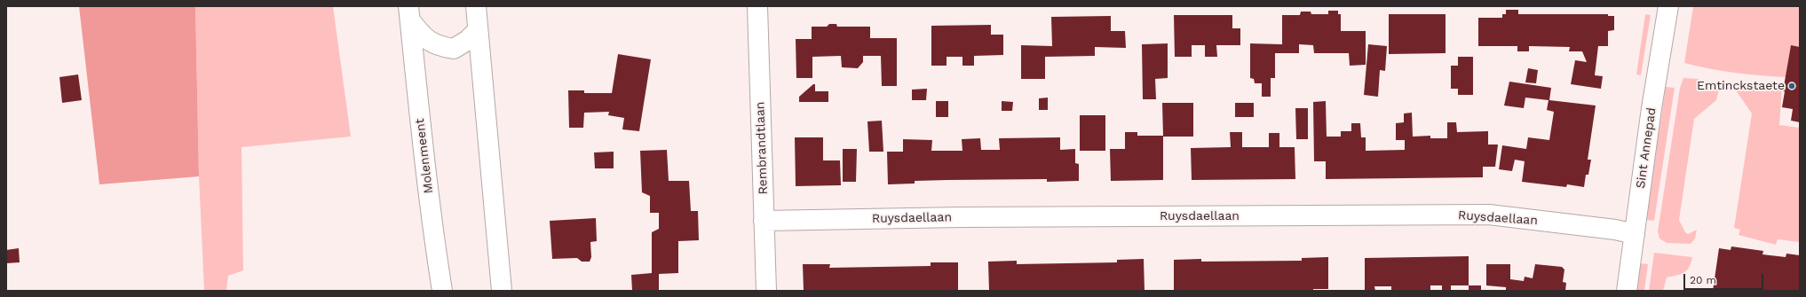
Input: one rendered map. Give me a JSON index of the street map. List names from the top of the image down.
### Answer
{
  "streets": {
    "street": [
      "Rembrandtlaan",
      "Sint Annepad",
      "Molenmeent",
      "Ruysdaellaan"
    ]
  },
  "crossings": [
    ["Rembrandtlaan", "Ruysdaellaan"],
    ["Sint Annepad", "Ruysdaellaan"]
  ],
  "places": ["Emtinckstaete"],
  "scale_bar": "20 m"
}
